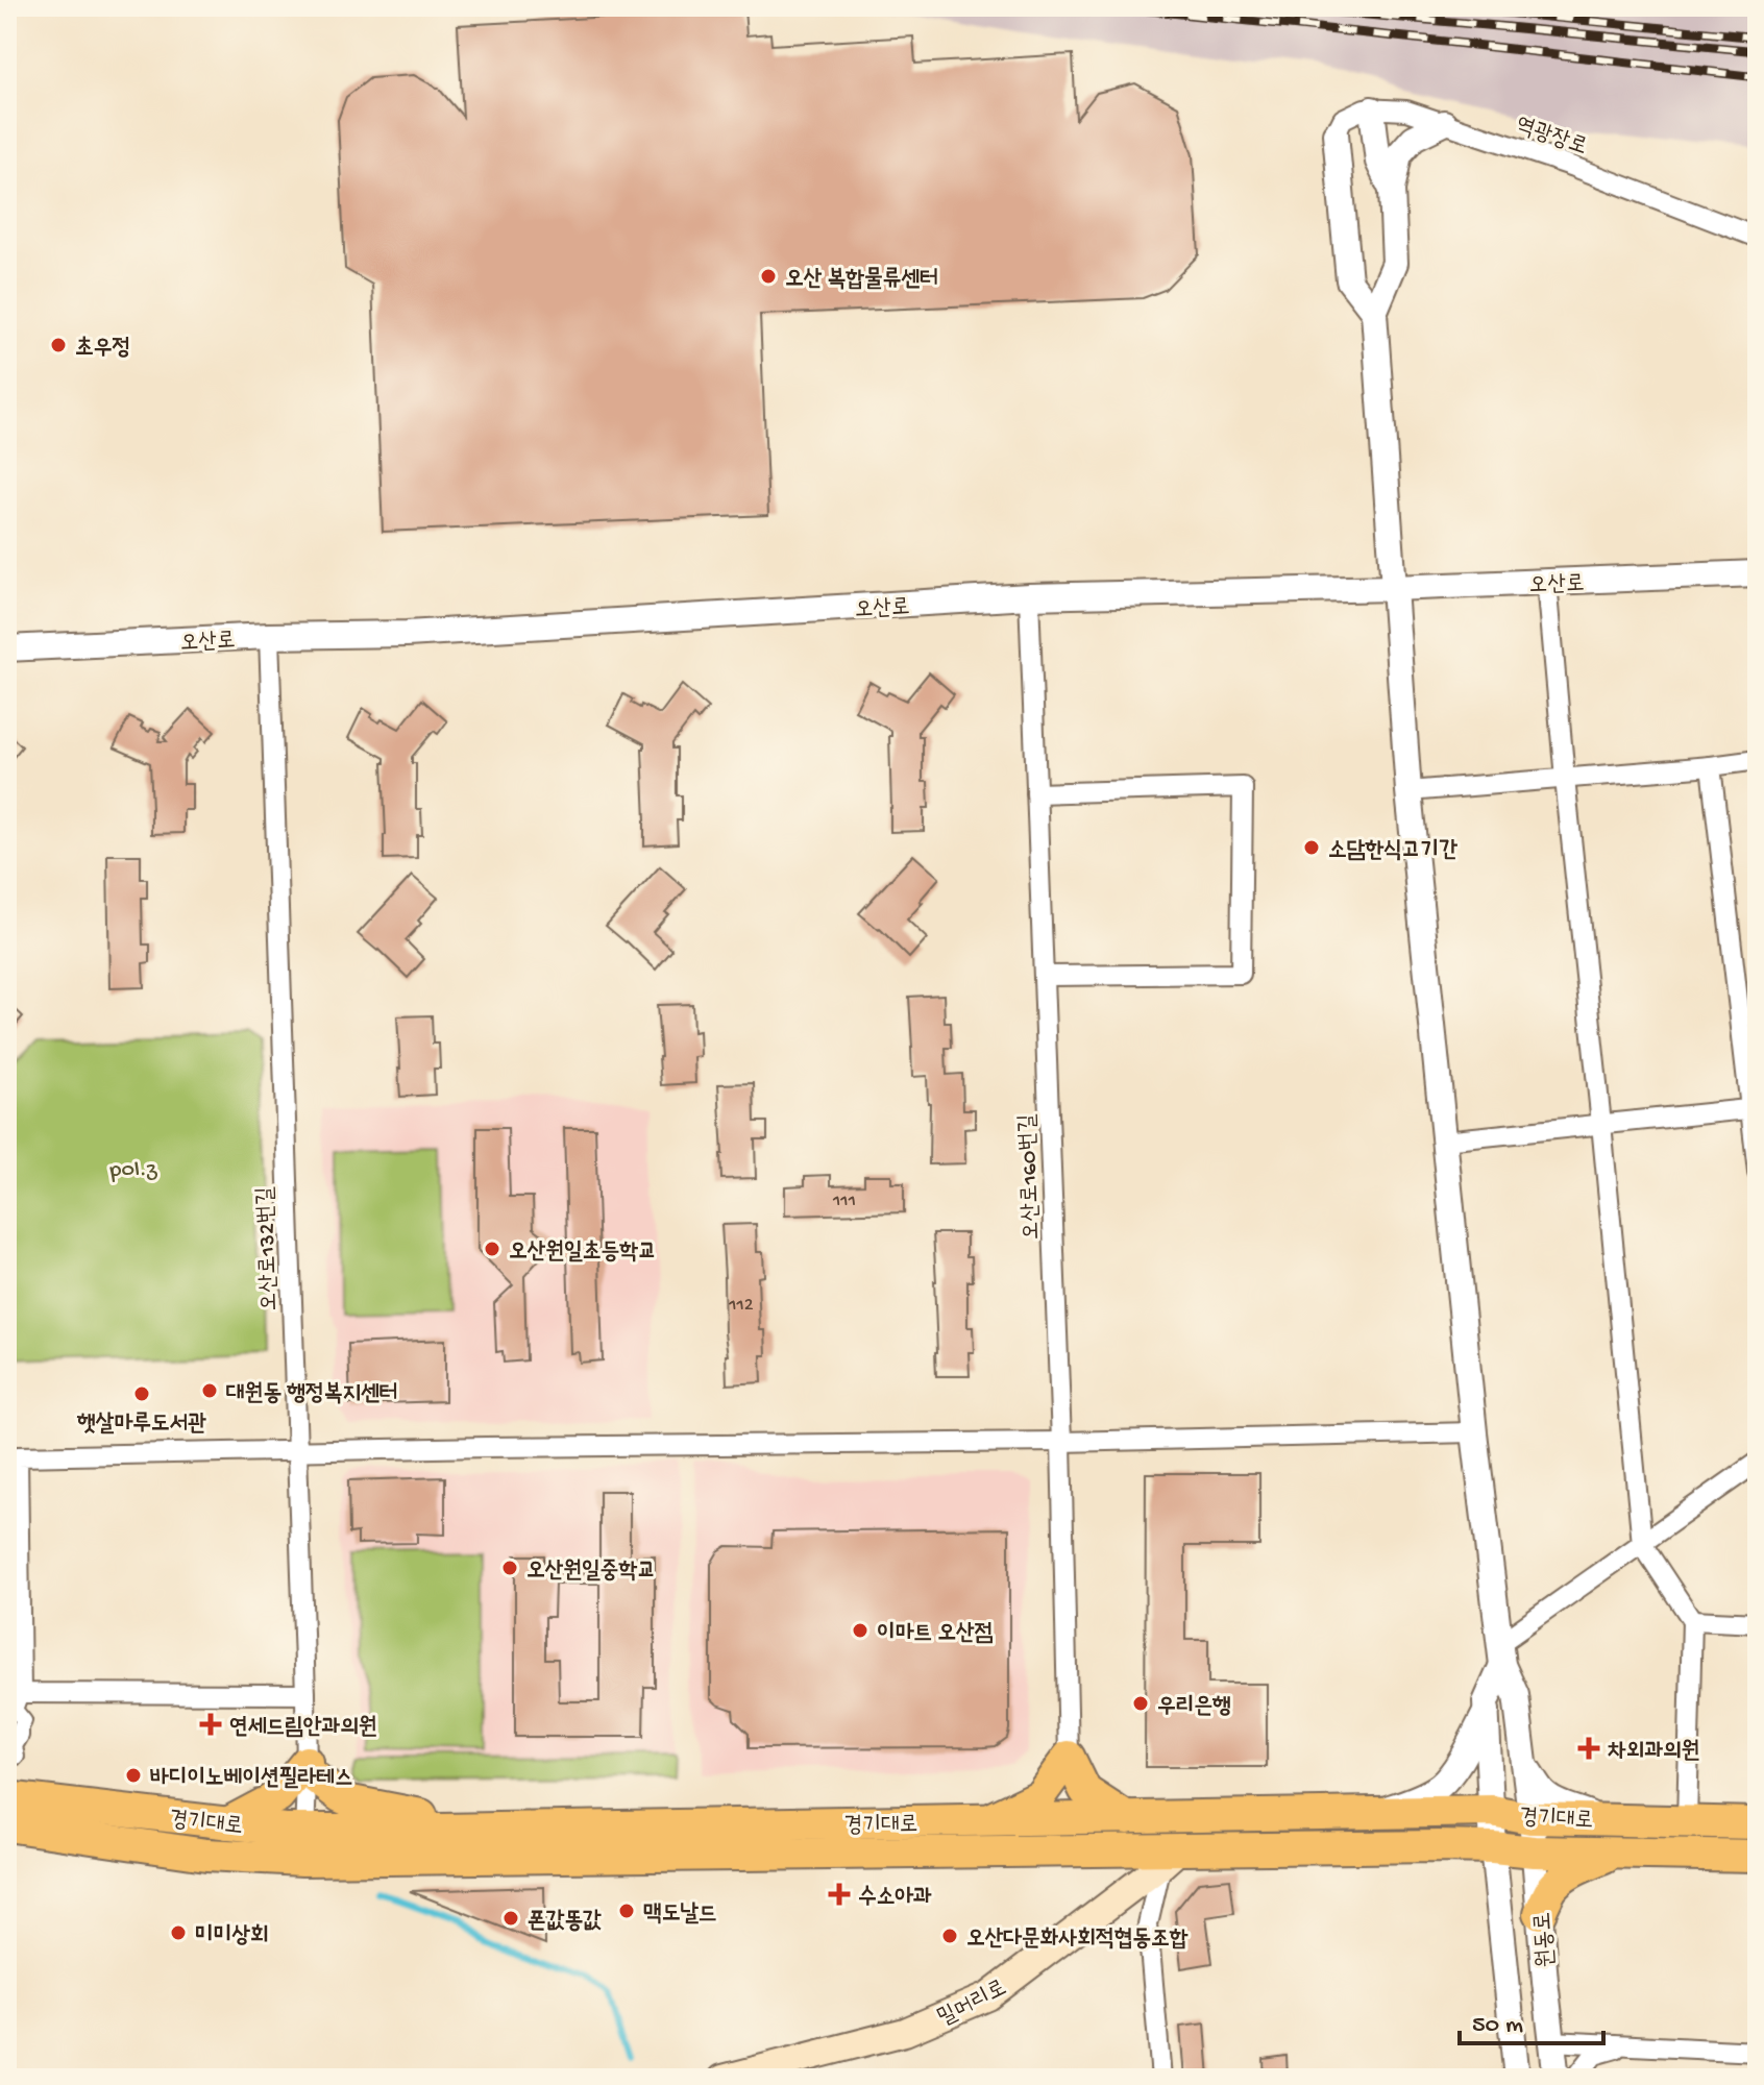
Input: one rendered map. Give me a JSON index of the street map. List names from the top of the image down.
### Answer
{
  "streets": {
    "main road": ["경기대로", "밀머리로"],
    "street": [
      "역광장로",
      "오산로",
      "오산로160번길",
      "오산로132번길",
      "원동로"
    ]
  },
  "crossings": [
    ["오산로", "오산로160번길"],
    ["오산로", "오산로132번길"],
    ["오산로", "원동로"],
    ["오산로132번길", "경기대로"],
    ["경기대로", "원동로"],
    ["경기대로", "밀머리로"]
  ],
  "parks": ["p0l.z"],
  "places": {
    "other": [
      "오산 복합물류센터",
      "초우정",
      "소담한식고기간",
      "오산원일초등학교",
      "대원동 행정복지센터",
      "햇살마루도서관",
      "오산원일중학교",
      "이마트 오산점",
      "우리은행",
      "바디이노베이션필라테스",
      "맥도날드",
      "폰값똥값",
      "미미상회",
      "오산다문화사회적협동조합"
    ],
    "health": ["연세드림안과의원", "차외과의원", "수소아과"]
  },
  "house_numbers": ["111", "112"],
  "scale_bar": "50 m"
}
